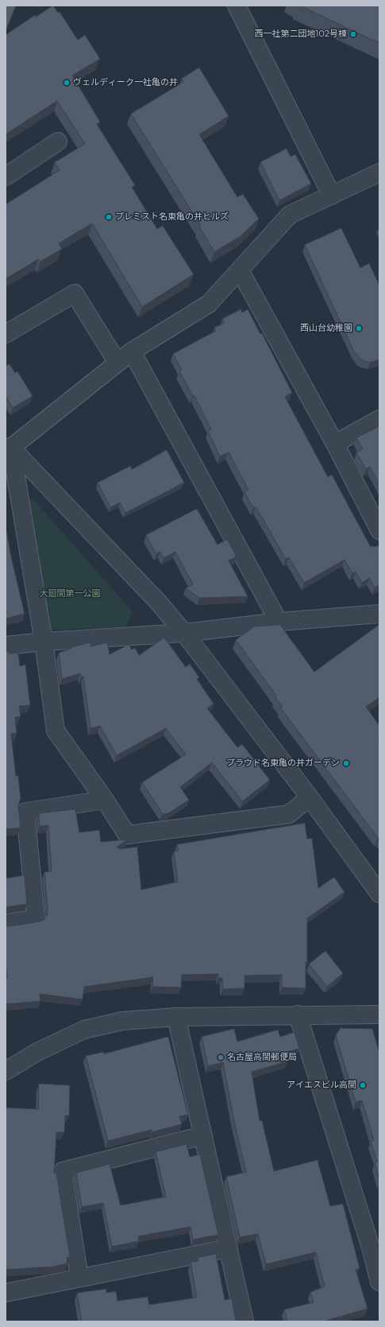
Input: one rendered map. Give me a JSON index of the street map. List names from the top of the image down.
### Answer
{
  "parks": ["大廻間第一公園"],
  "places": [
    "西一社第二団地102号棟",
    "ヴェルディーク一社亀の井",
    "プレミスト名東亀の井ヒルズ",
    "西山台幼稚園",
    "プラウド名東亀の井ガーデン",
    "名古屋高間郵便局",
    "アイエスビル高間"
  ]
}
